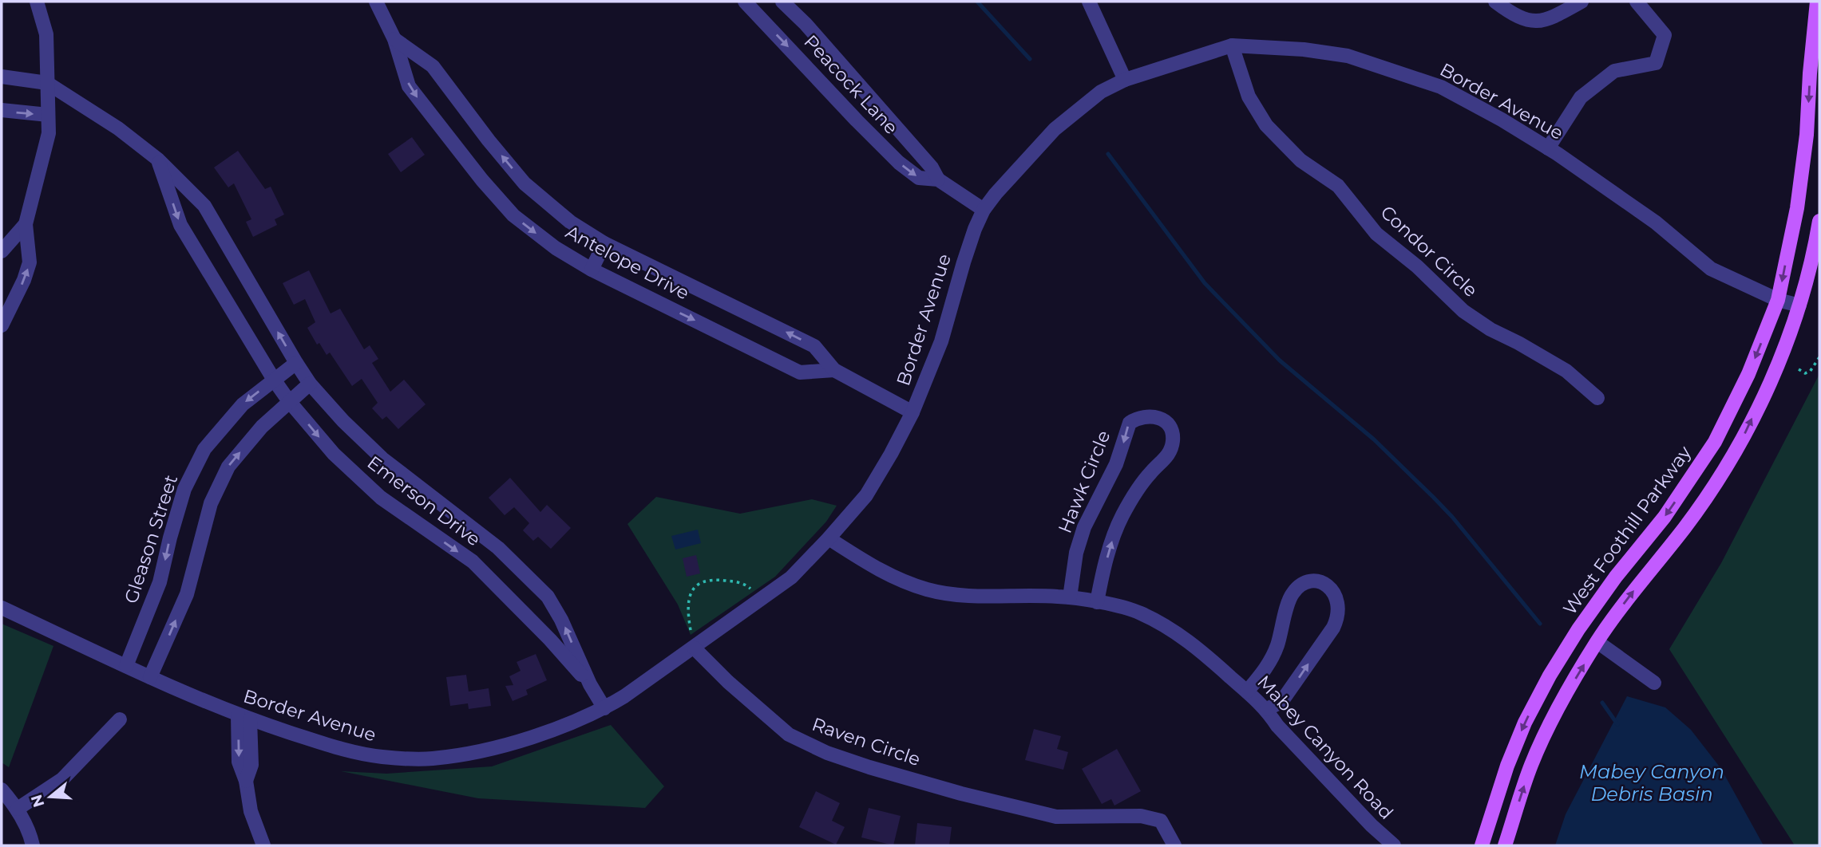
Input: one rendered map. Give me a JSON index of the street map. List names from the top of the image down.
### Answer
{
  "streets": {
    "main road": ["West Foothill Parkway"],
    "street": [
      "Peacock Lane",
      "Border Avenue",
      "Condor Circle",
      "Antelope Drive",
      "Hawk Circle",
      "Emerson Drive",
      "Gleason Street",
      "Raven Circle",
      "Mabey Canyon Road"
    ]
  },
  "crossings": [
    ["Peacock Lane", "Border Avenue"],
    ["Border Avenue", "Condor Circle"],
    ["Border Avenue", "Antelope Drive"],
    ["Border Avenue", "Emerson Drive"],
    ["Border Avenue", "West Foothill Parkway"],
    ["Border Avenue", "Gleason Street"],
    ["Border Avenue", "Raven Circle"],
    ["Border Avenue", "Mabey Canyon Road"],
    ["Hawk Circle", "Mabey Canyon Road"],
    ["Emerson Drive", "Gleason Street"]
  ],
  "water": ["Mabey Canyon Debris Basin"],
  "north": "left"
}
